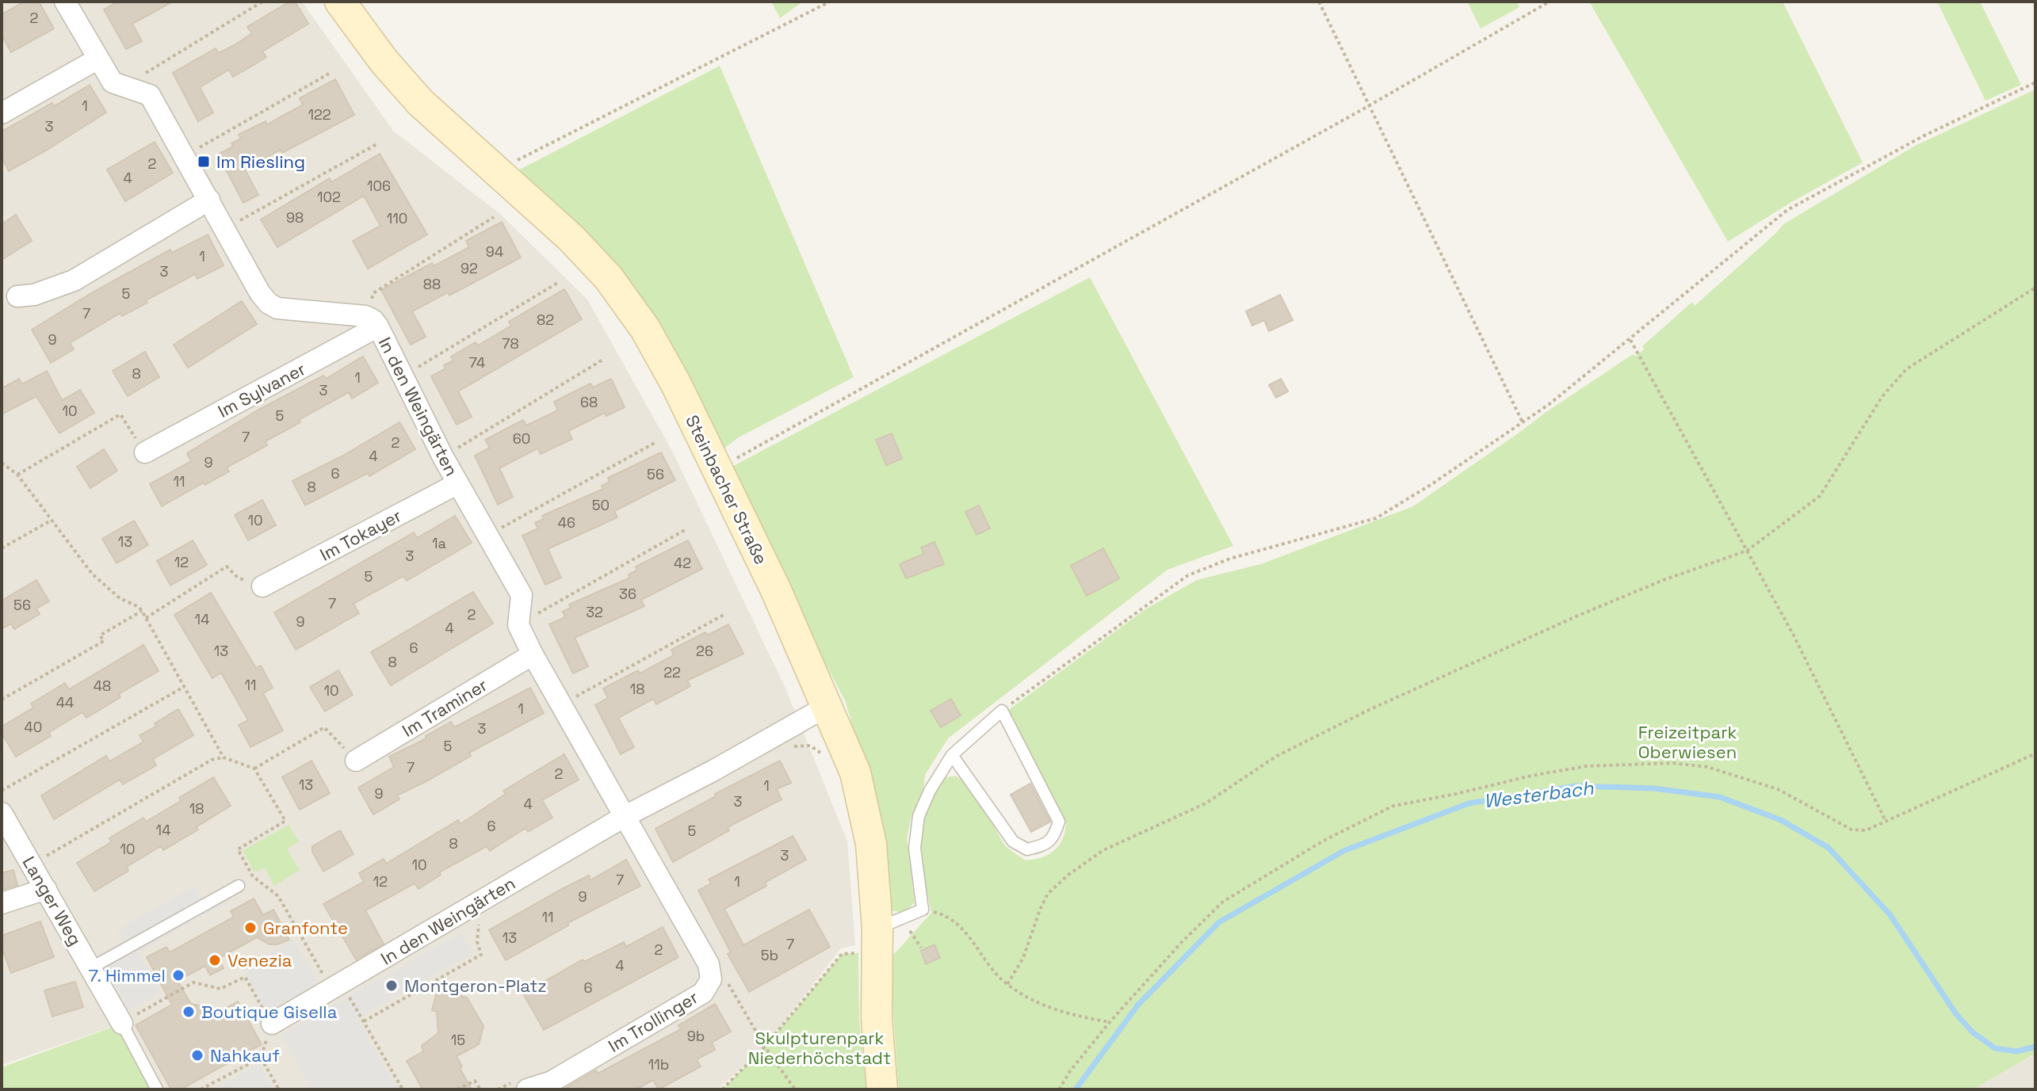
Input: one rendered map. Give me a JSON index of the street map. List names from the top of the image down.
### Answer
{
  "streets": {
    "main road": ["Steinbacher Straße"],
    "street": [
      "Im Sylvaner",
      "In den Weingärten",
      "Im Tokayer",
      "Im Traminer",
      "Langer Weg",
      "Im Trollinger"
    ]
  },
  "crossings": [
    ["Im Sylvaner", "In den Weingärten"],
    ["In den Weingärten", "Steinbacher Straße"],
    ["In den Weingärten", "Im Tokayer"],
    ["In den Weingärten", "Im Traminer"],
    ["In den Weingärten", "Im Trollinger"]
  ],
  "water": ["Westerbach"],
  "parks": ["Freizeitpark Oberwiesen", "Skulpturenpark Niederhöchstadt"],
  "places": {
    "transit": ["Im Riesling"],
    "other": [
      "Granfonte",
      "Venezia",
      "7. Himmel",
      "Montgeron-Platz",
      "Boutique Gisella",
      "Nahkauf"
    ]
  },
  "house_numbers": [
    "2",
    "1",
    "122",
    "3",
    "2",
    "4",
    "106",
    "102",
    "98",
    "110",
    "94",
    "1",
    "92",
    "3",
    "88",
    "5",
    "7",
    "82",
    "9",
    "78",
    "74",
    "8",
    "1",
    "3",
    "68",
    "10",
    "5",
    "7",
    "60",
    "2",
    "4",
    "9",
    "6",
    "56",
    "11",
    "8",
    "50",
    "10",
    "46",
    "13",
    "1a",
    "3",
    "12",
    "42",
    "5",
    "36",
    "7",
    "56",
    "32",
    "2",
    "14",
    "9",
    "4",
    "6",
    "13",
    "26",
    "8",
    "22",
    "11",
    "48",
    "18",
    "10",
    "44",
    "1",
    "40",
    "3",
    "5",
    "7",
    "2",
    "13",
    "1",
    "9",
    "3",
    "4",
    "18",
    "6",
    "14",
    "5",
    "8",
    "10",
    "3",
    "10",
    "7",
    "12",
    "1",
    "9",
    "11",
    "13",
    "7",
    "2",
    "5b",
    "4",
    "6",
    "9b",
    "15",
    "11b"
  ]
}
